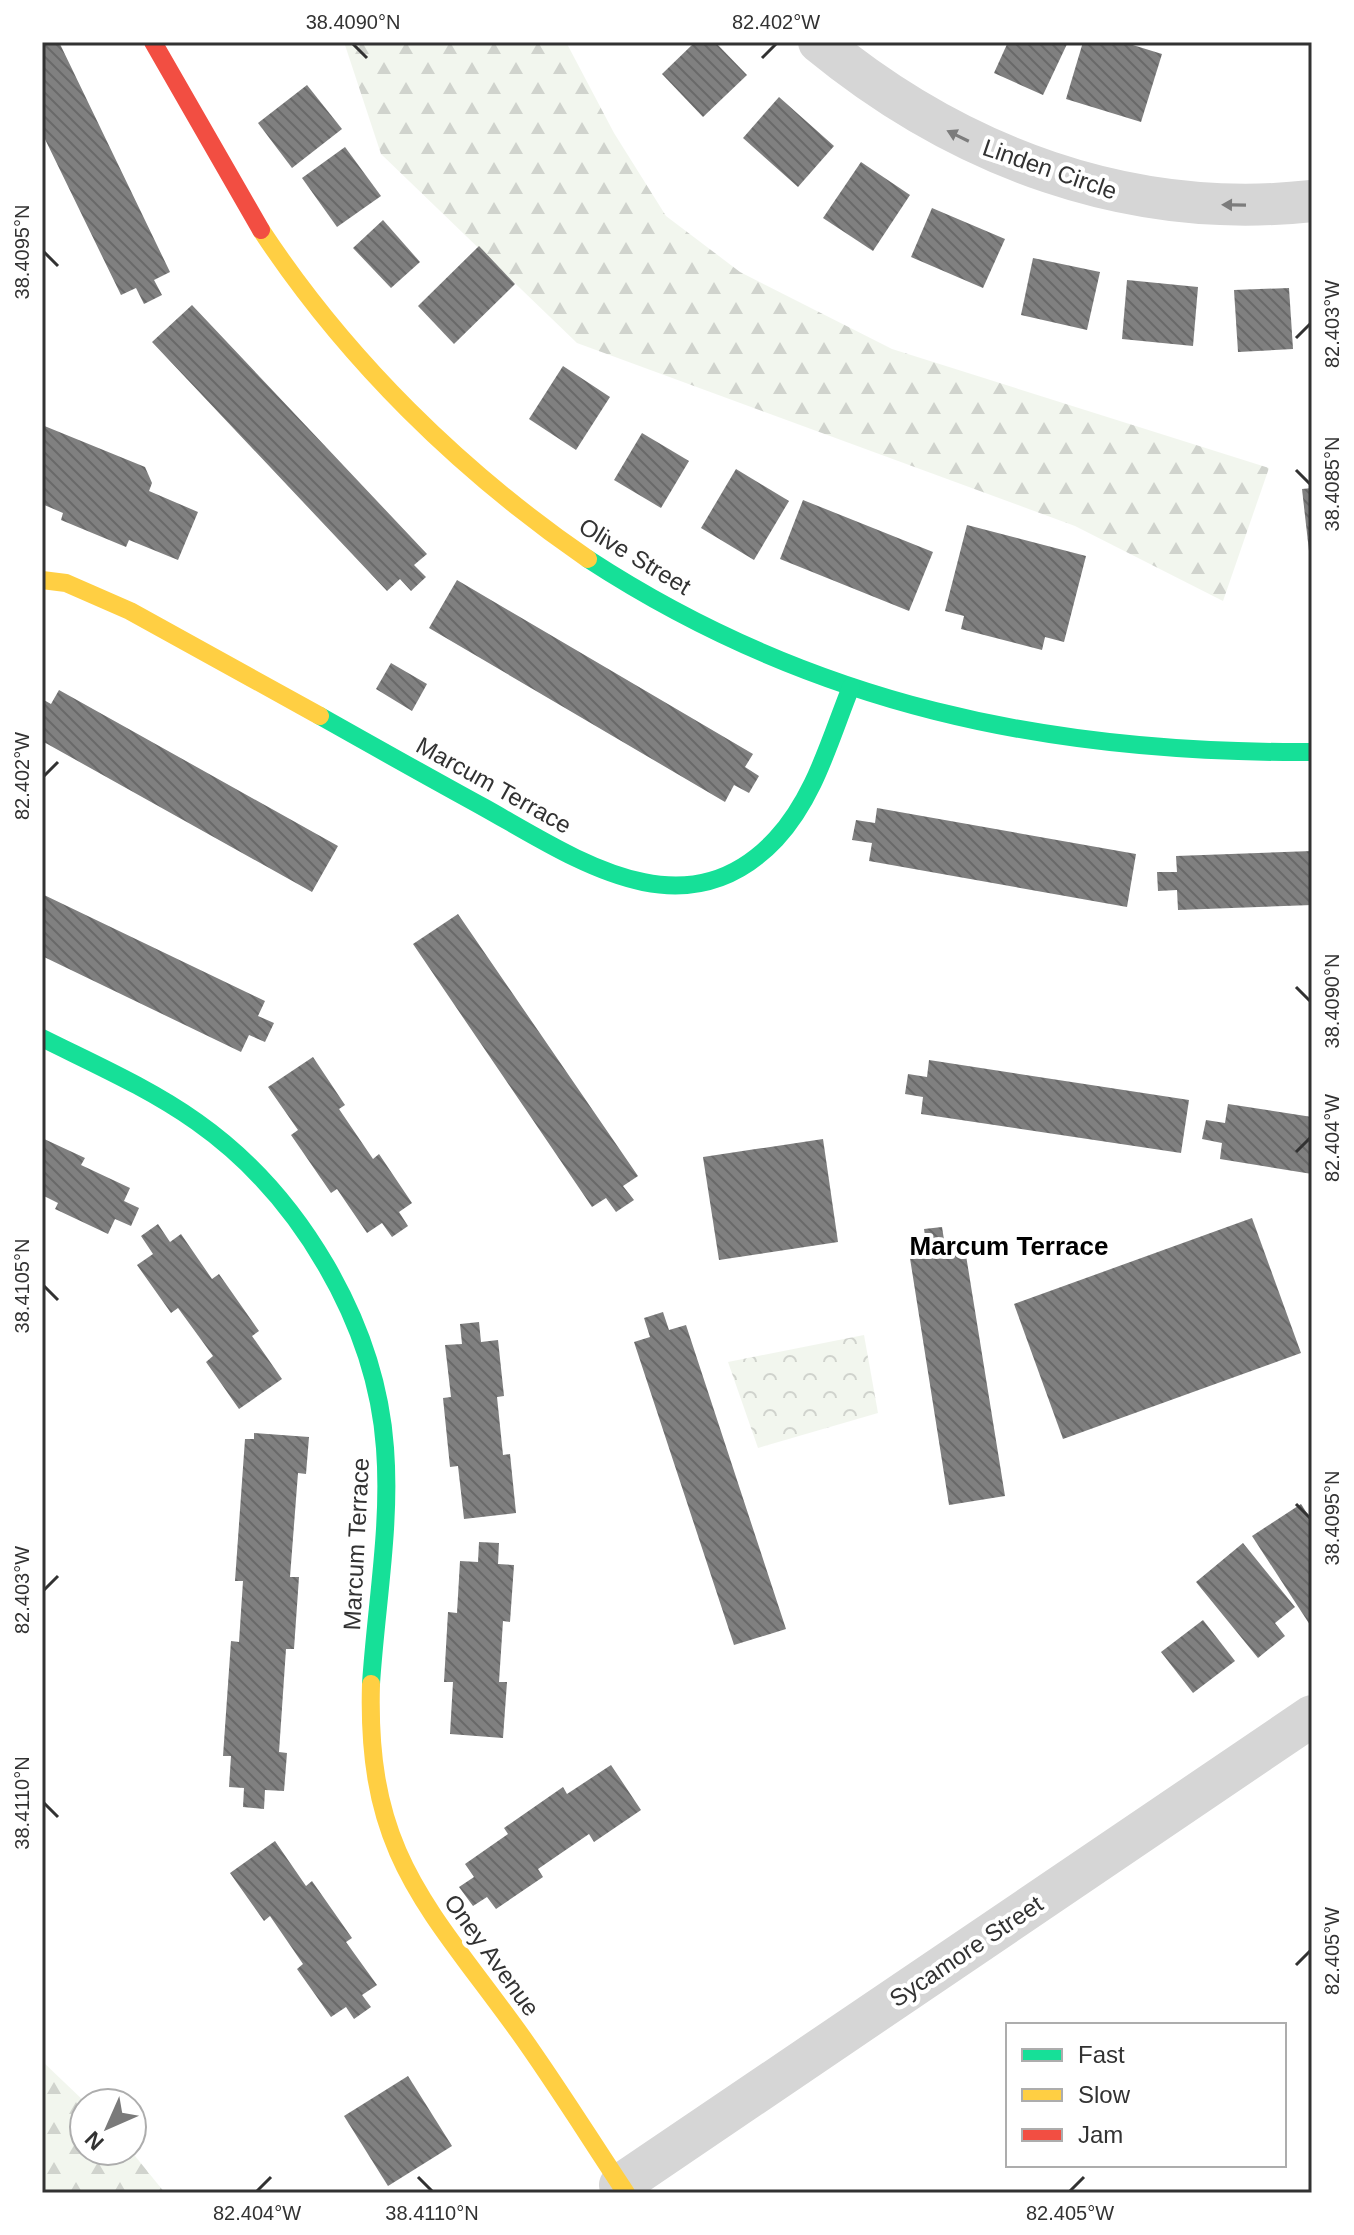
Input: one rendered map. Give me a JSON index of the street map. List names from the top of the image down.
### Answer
{
  "streets": {
    "street": [
      "Linden Circle",
      "Olive Street",
      "Marcum Terrace",
      "Sycamore Street",
      "Oney Avenue"
    ]
  },
  "crossings": [
    ["Olive Street", "Marcum Terrace"],
    ["Marcum Terrace", "Oney Avenue"],
    ["Sycamore Street", "Oney Avenue"]
  ],
  "one_way": ["Linden Circle"],
  "districts": ["Marcum Terrace"],
  "legend": ["Fast", "Slow", "Jam"],
  "north": "bottom left",
  "coordinates": [
    "38.4090°N",
    "82.402°W",
    "38.4095°N",
    "82.403°W",
    "38.4085°N",
    "82.404°W",
    "38.4105°N",
    "38.4110°N",
    "82.405°W"
  ]
}
